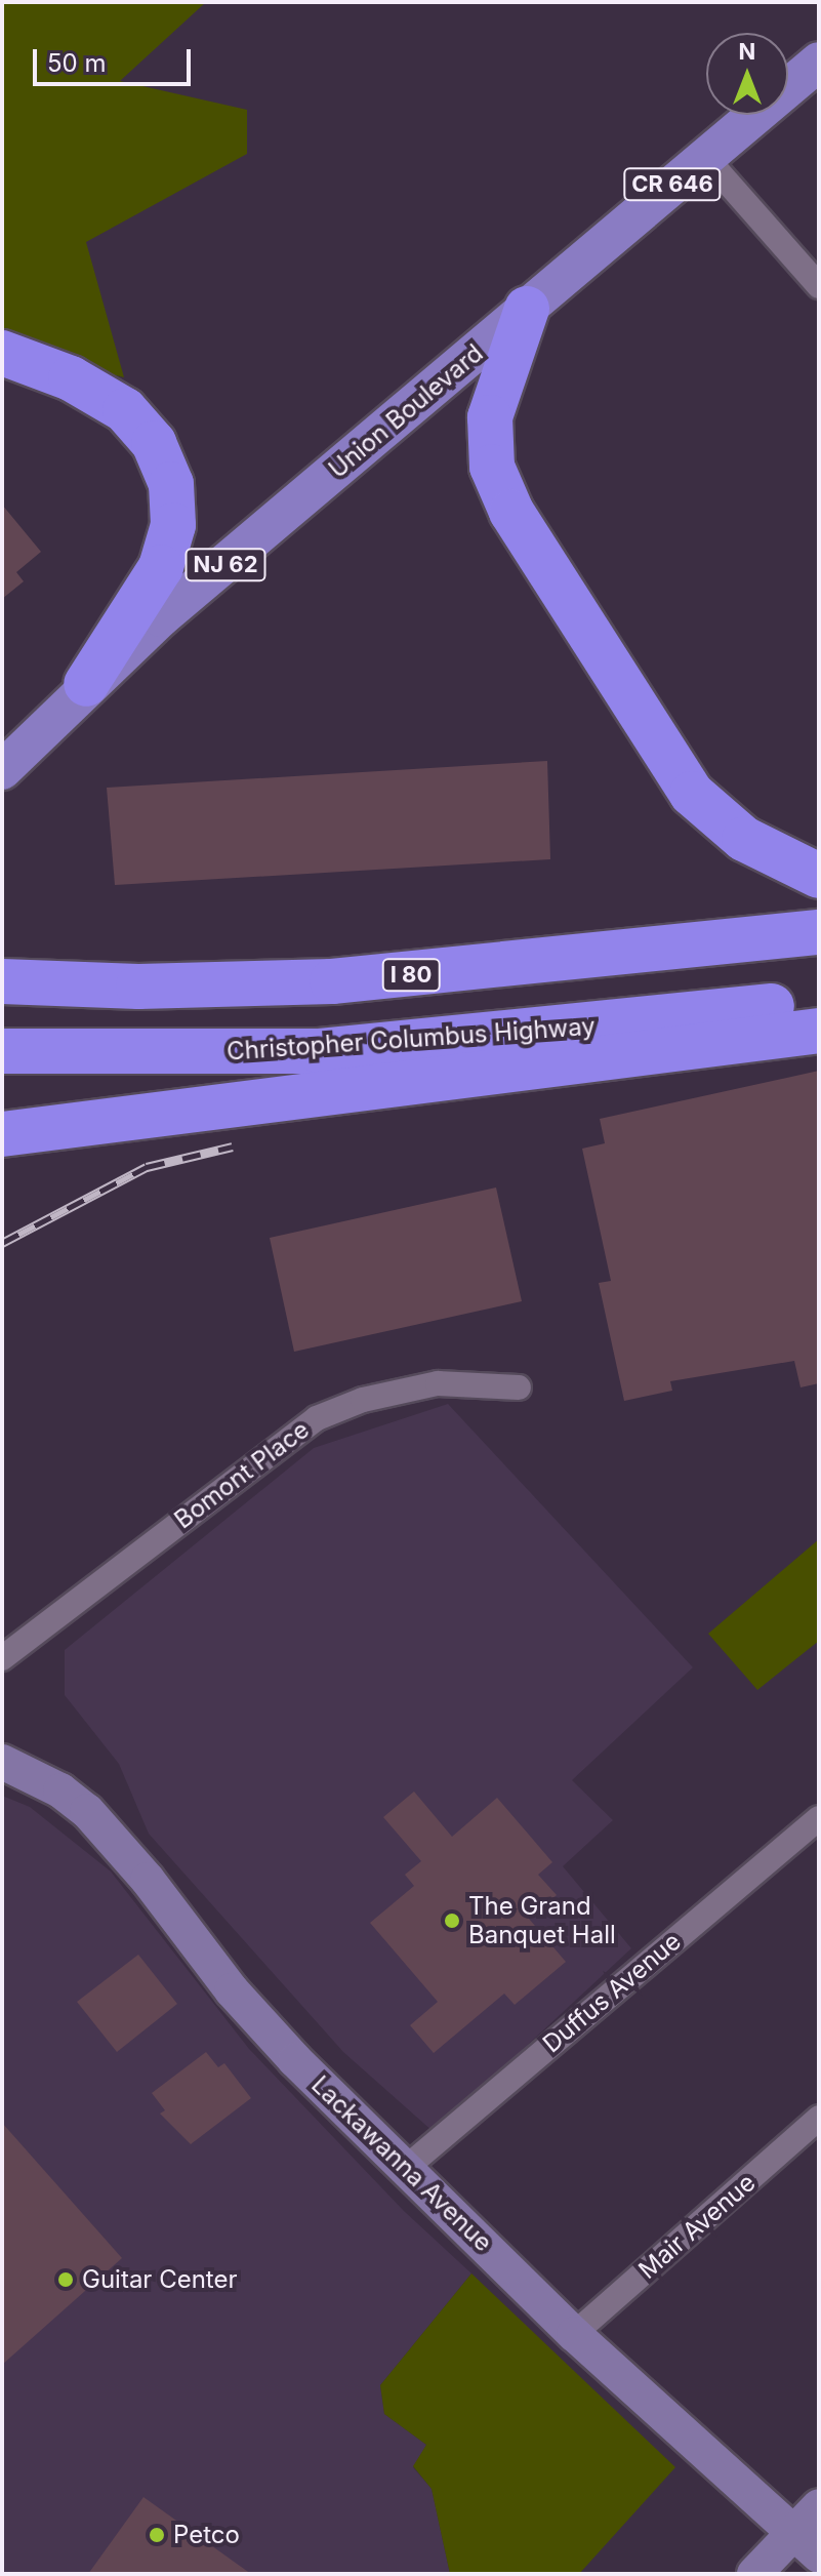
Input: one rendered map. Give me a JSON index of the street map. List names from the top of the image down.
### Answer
{
  "streets": {
    "highway": ["I 80", "Christopher Columbus Highway"],
    "main road": ["CR 646", "Union Boulevard", "NJ 62"],
    "street": [
      "Bomont Place",
      "Duffus Avenue",
      "Lackawanna Avenue",
      "Mair Avenue"
    ]
  },
  "crossings": [
    ["Duffus Avenue", "Lackawanna Avenue"],
    ["Lackawanna Avenue", "Mair Avenue"]
  ],
  "places": ["The Grand Banquet Hall", "Guitar Center", "Petco"],
  "scale_bar": "50 m",
  "north": "top"
}
